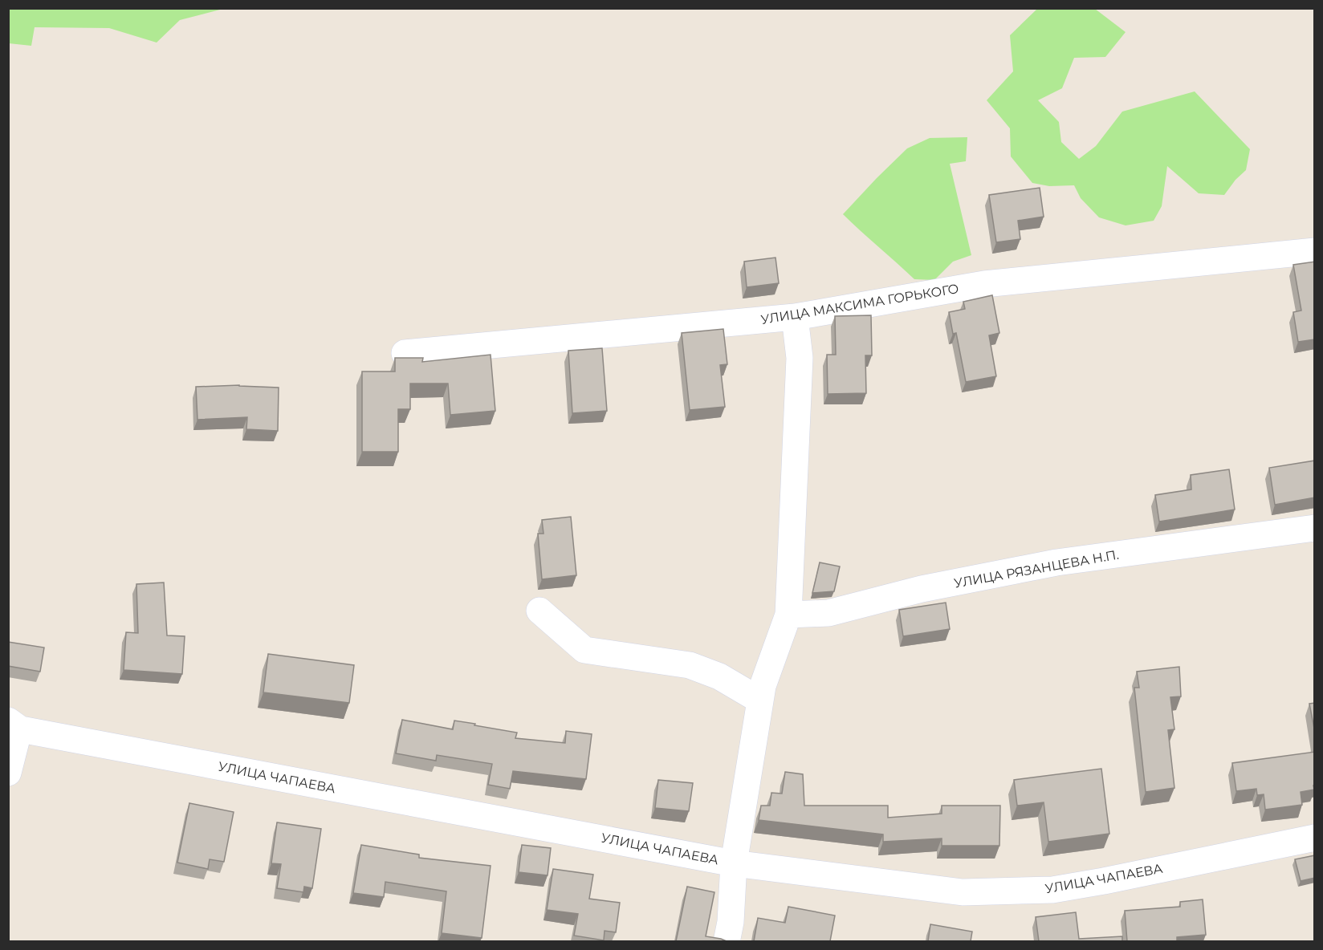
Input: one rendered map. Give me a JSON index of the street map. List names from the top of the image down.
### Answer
{
  "streets": {
    "street": ["УЛИЦА МАКСИМА ГОРЬКОГО", "УЛИЦА РЯЗАНЦЕВА Н.П.", "УЛИЦА ЧАПАЕВА"]
  }
}
